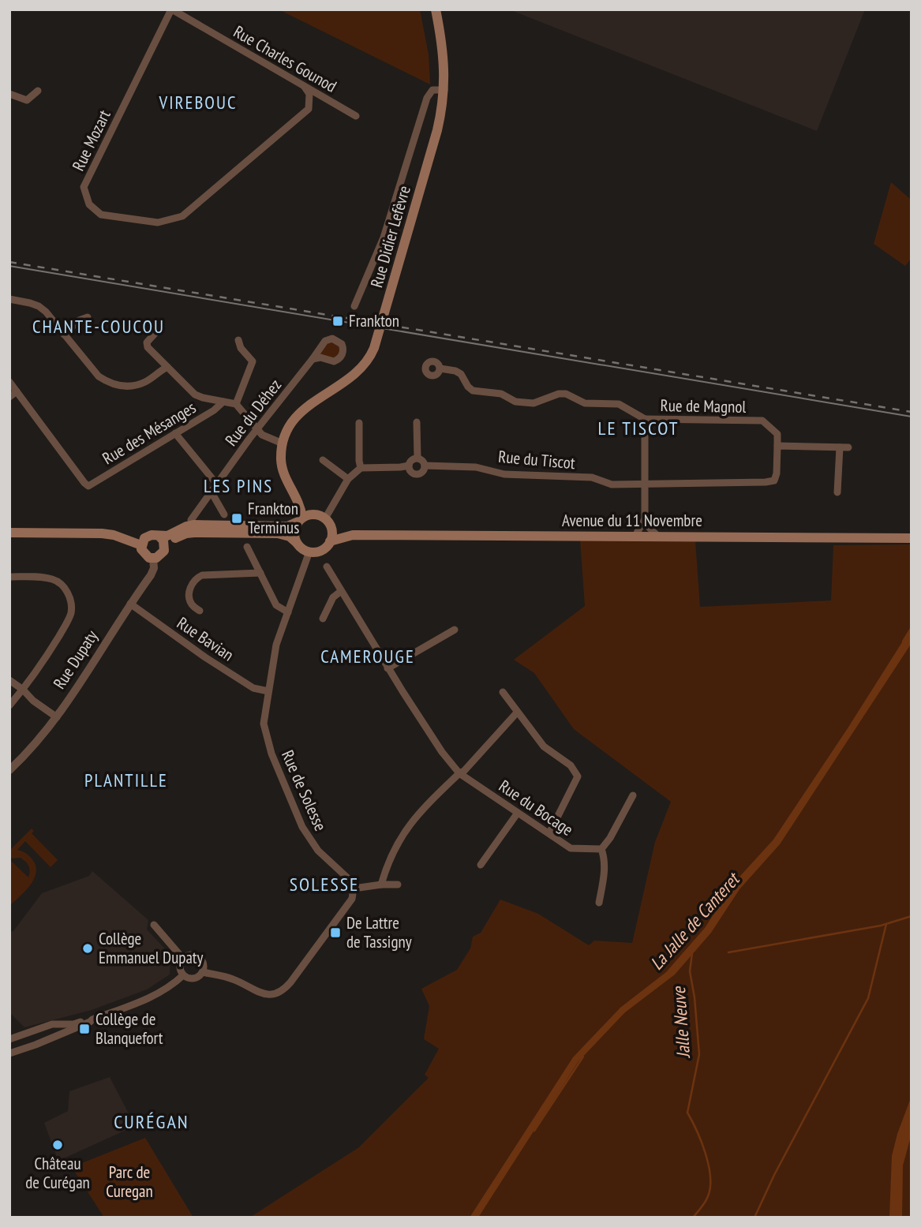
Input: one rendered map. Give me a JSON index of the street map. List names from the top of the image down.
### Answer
{
  "streets": {
    "main road": ["Rue Didier Lefèvre", "Avenue du 11 Novembre"],
    "street": [
      "Rue Charles Gounod",
      "Rue Mozart",
      "Rue de Magnol",
      "Rue du Déhez",
      "Rue des Mésanges",
      "Rue du Tiscot",
      "Rue Bavian",
      "Rue Dupaty",
      "Rue de Solesse",
      "Rue du Bocage"
    ]
  },
  "crossings": [
    ["Rue Charles Gounod", "Rue Mozart"],
    ["Rue Didier Lefèvre", "Avenue du 11 Novembre"],
    ["Rue Didier Lefèvre", "Rue de Solesse"],
    ["Rue de Magnol", "Rue du Tiscot"],
    ["Rue de Magnol", "Avenue du 11 Novembre"],
    ["Avenue du 11 Novembre", "Rue de Solesse"],
    ["Rue Bavian", "Rue Dupaty"],
    ["Rue Bavian", "Rue de Solesse"]
  ],
  "districts": [
    "VIREBOUC",
    "CHANTE-COUCOU",
    "LE TISCOT",
    "LES PINS",
    "CAMEROUGE",
    "PLANTILLE",
    "SOLESSE",
    "CURÉGAN"
  ],
  "water": ["La Jalle de Canteret", "Jalle Neuve"],
  "parks": ["Parc de Curegan"],
  "places": {
    "transit": [
      "Frankton",
      "Frankton Terminus",
      "De Lattre de Tassigny",
      "Collège de Blanquefort"
    ],
    "other": ["Collège Emmanuel Dupaty", "Château de Curégan"]
  }
}
